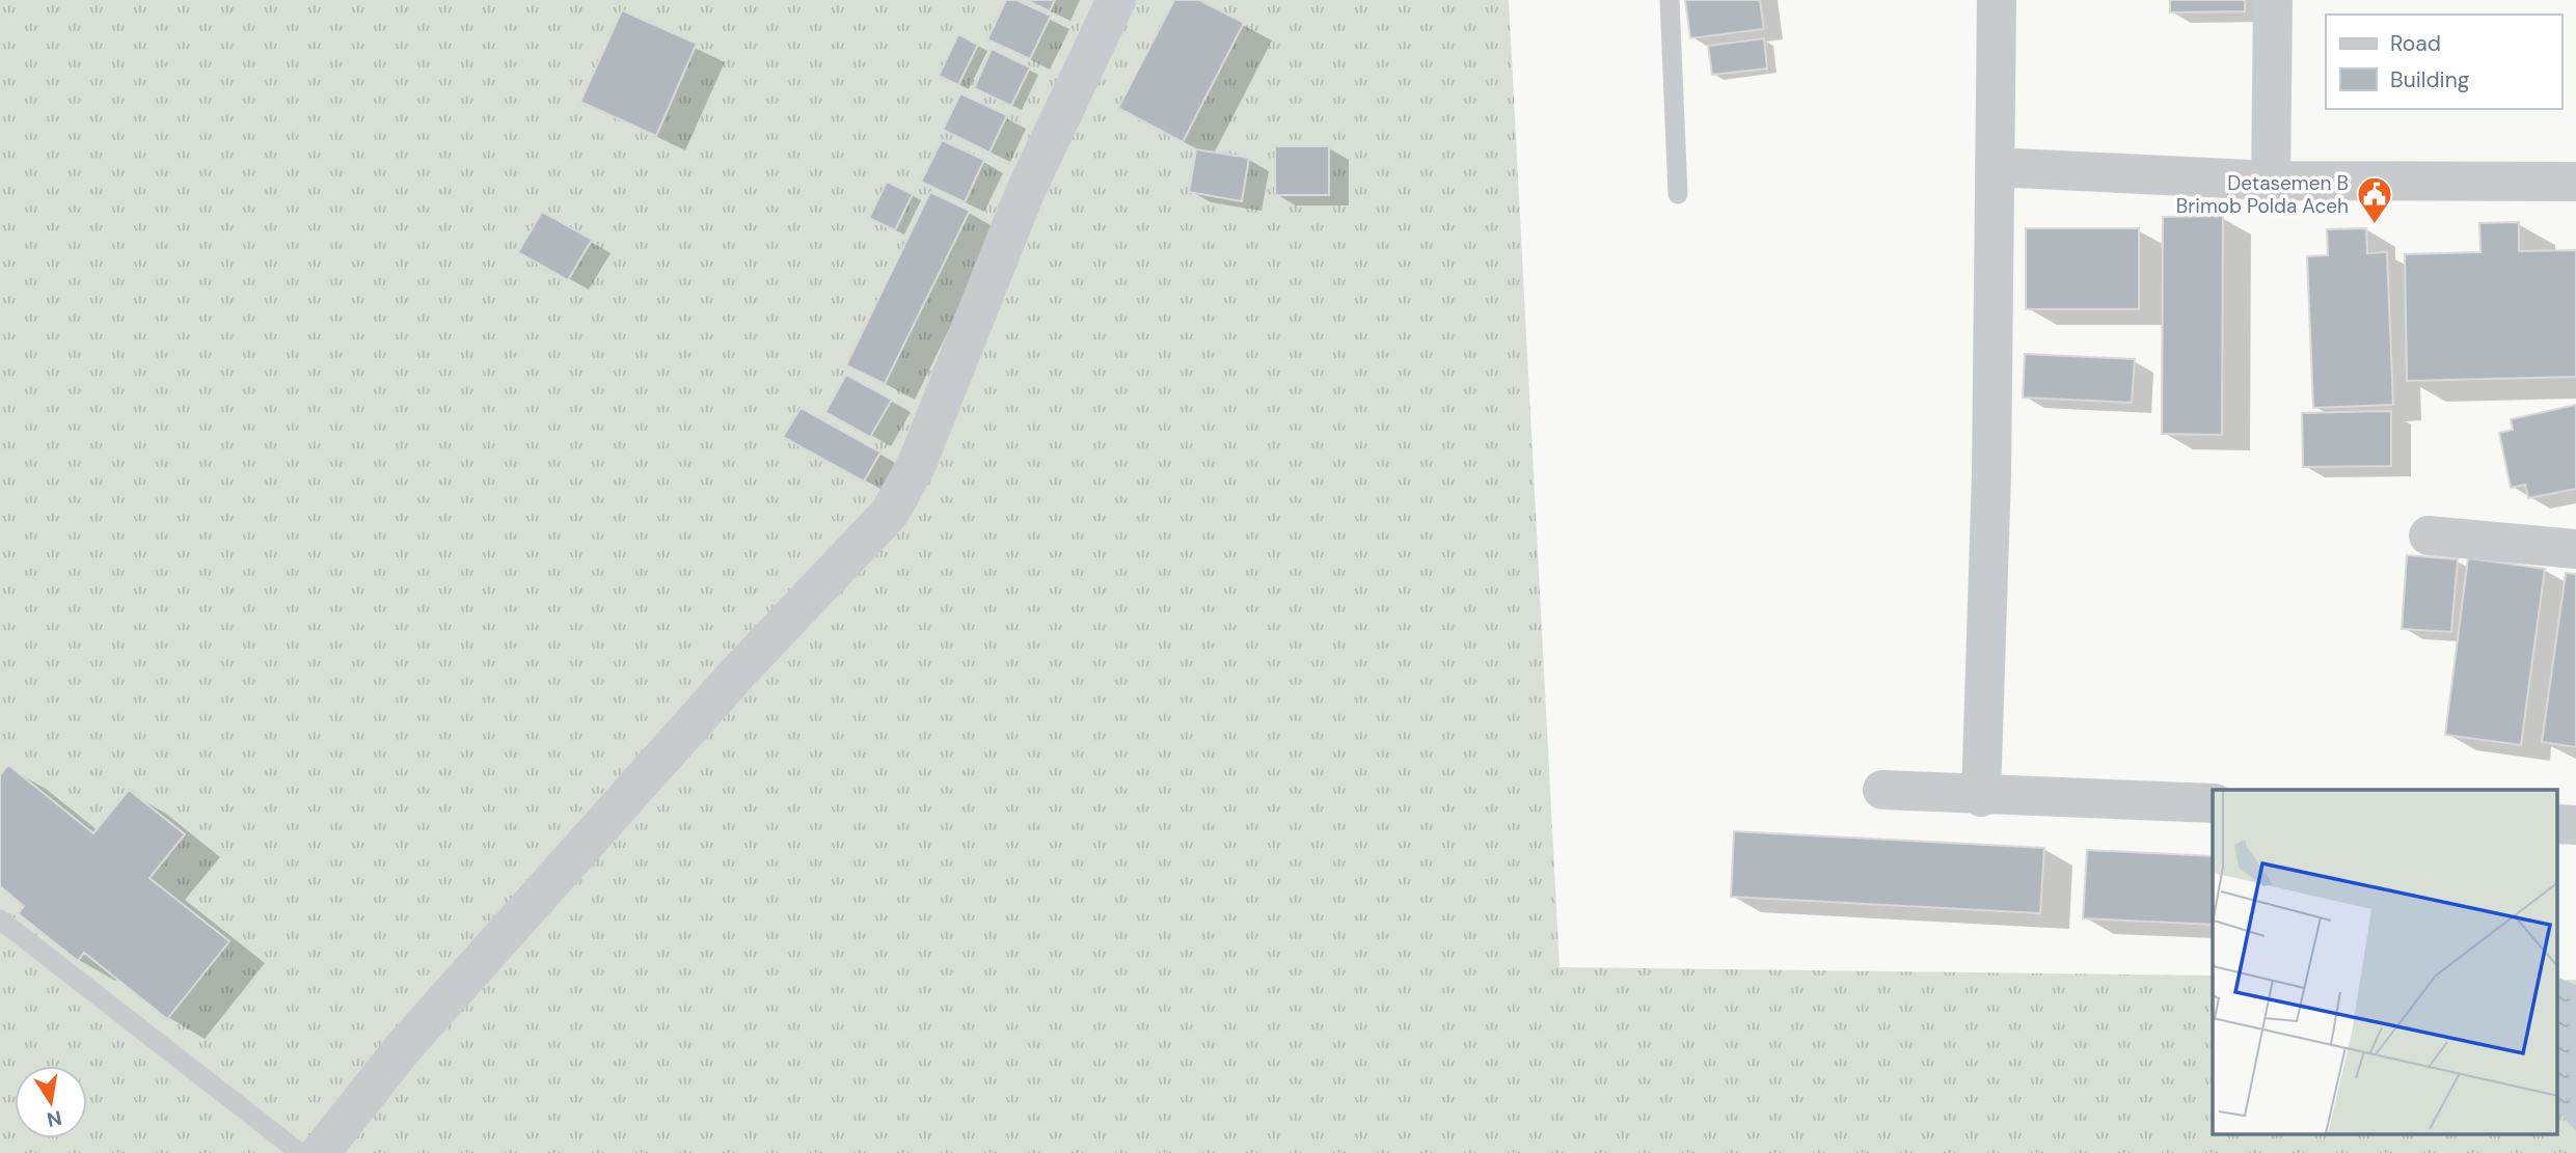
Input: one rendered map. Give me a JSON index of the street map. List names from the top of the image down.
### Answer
{
  "places": {
    "public building": ["Detasemen B Brimob Polda Aceh"]
  },
  "legend": ["Road", "Building"],
  "north": "bottom"
}
